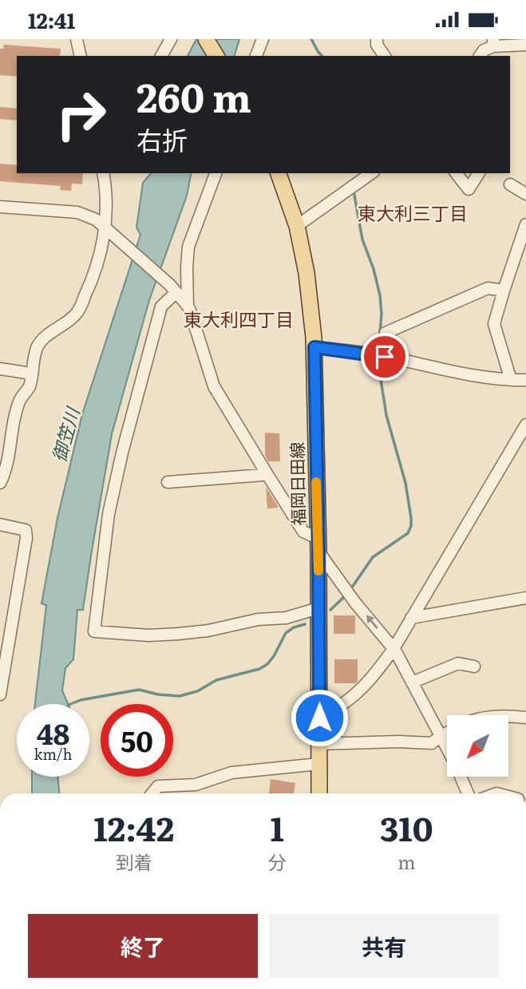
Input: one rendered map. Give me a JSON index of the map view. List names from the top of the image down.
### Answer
{
  "streets": {
    "main road": ["福岡日田線"]
  },
  "districts": ["東大利三丁目", "東大利四丁目"],
  "water": ["御笠川"],
  "north": "bottom left",
  "page": {
    "status": "12:41",
    "turn": ["260 m", "右折"],
    "speed": "48 km/h",
    "limit": "50",
    "eta": [
      "12:42",
      "到着",
      "1",
      "分",
      "310",
      "m"
    ],
    "buttons": ["終了", "共有"]
  }
}
